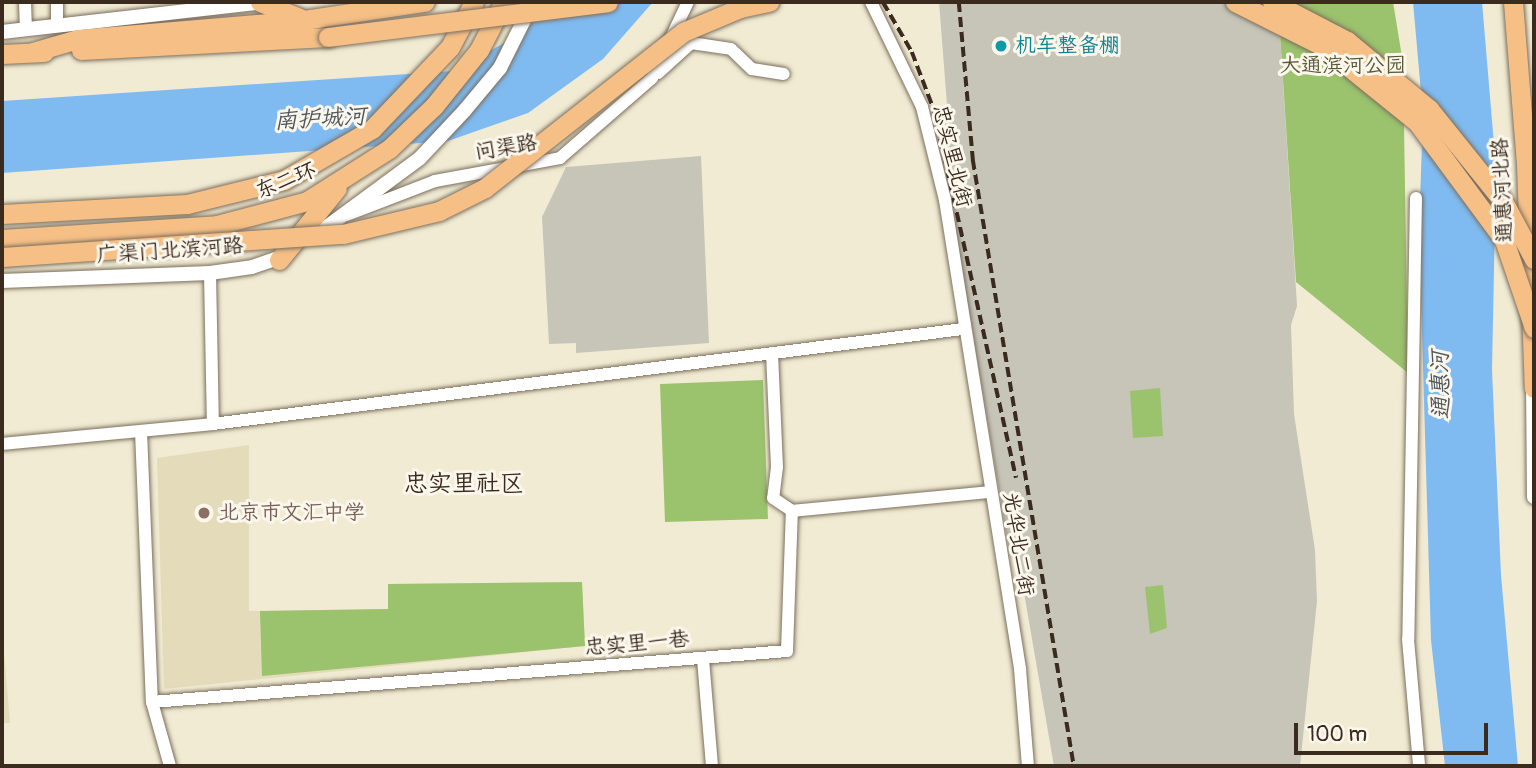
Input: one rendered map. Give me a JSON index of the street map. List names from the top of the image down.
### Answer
{
  "streets": {
    "highway": ["东二环", "通惠河北路"],
    "street": [
      "问渠路",
      "忠实里北街",
      "广渠门北滨河路",
      "光华北二街",
      "忠实里一巷"
    ]
  },
  "crossings": [
    ["问渠路", "广渠门北滨河路"],
    ["忠实里北街", "光华北二街"]
  ],
  "districts": ["忠实里社区"],
  "water": ["南护城河", "通惠河"],
  "parks": ["大通滨河公园"],
  "places": ["机车整备棚", "北京市文汇中学"],
  "scale_bar": "100 m"
}
